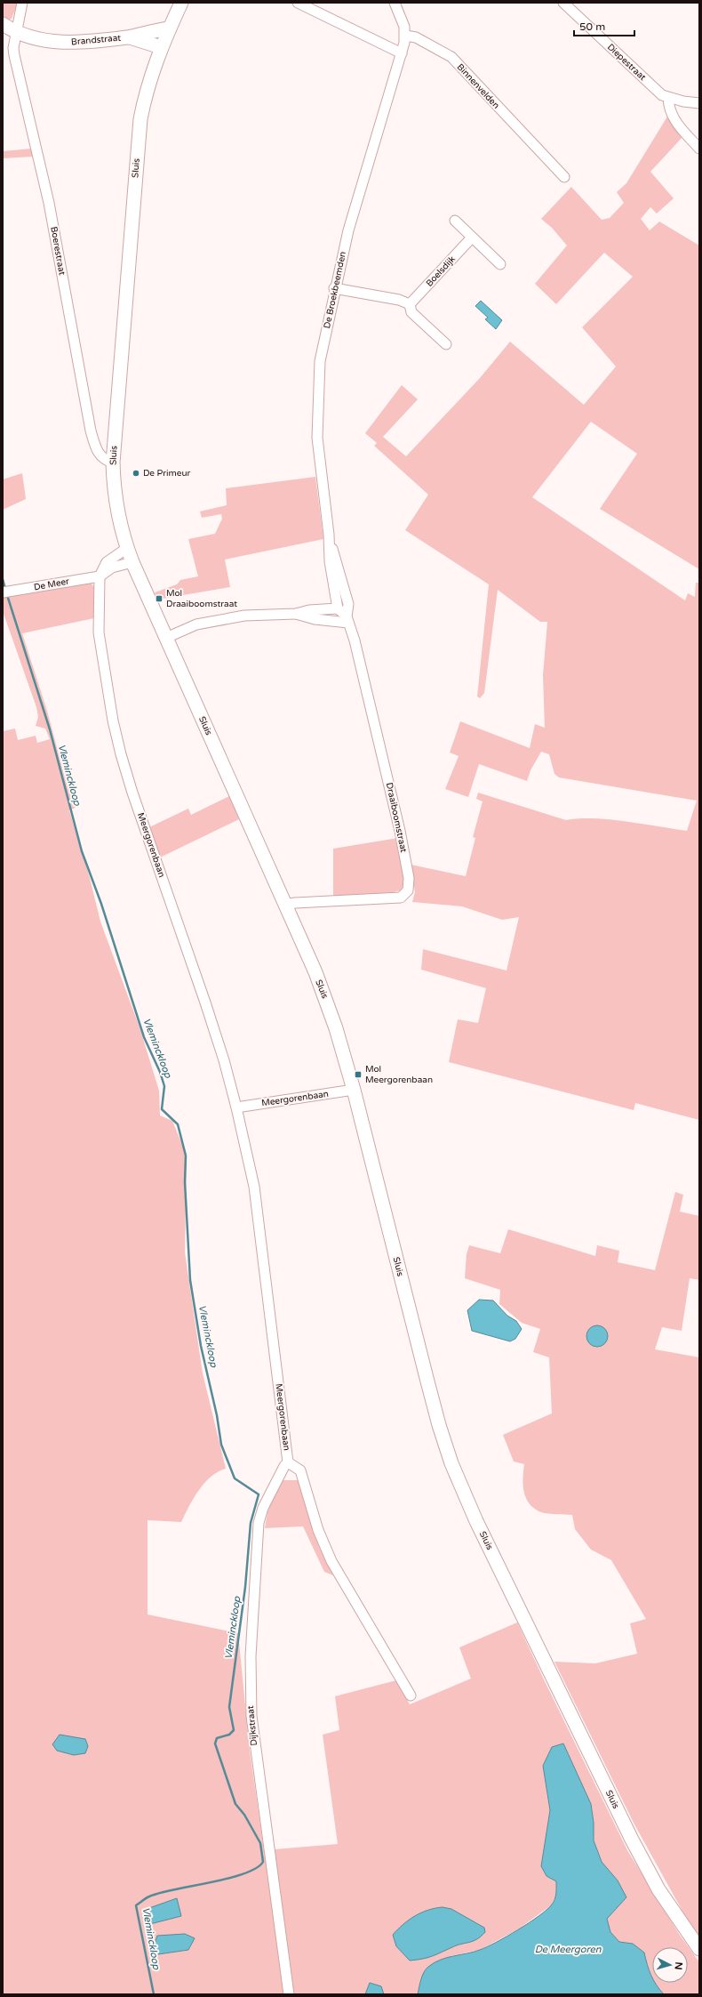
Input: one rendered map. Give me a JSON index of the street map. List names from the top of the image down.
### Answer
{
  "streets": {
    "street": [
      "Brandstraat",
      "Diepestraat",
      "Binnenvelden",
      "Sluis",
      "Boerestraat",
      "Boelsdijk",
      "De Broekbeemden",
      "De Meer",
      "Draaiboomstraat",
      "Meergorenbaan",
      "Dijkstraat"
    ]
  },
  "crossings": [
    ["Brandstraat", "Sluis"],
    ["Brandstraat", "Boerestraat"],
    ["Binnenvelden", "De Broekbeemden"],
    ["Sluis", "Boerestraat"],
    ["Sluis", "Draaiboomstraat"],
    ["Sluis", "Meergorenbaan"],
    ["De Broekbeemden", "Draaiboomstraat"],
    ["De Meer", "Meergorenbaan"],
    ["Meergorenbaan", "Dijkstraat"]
  ],
  "water": ["Vleminckloop", "De Meergoren"],
  "places": {
    "other": ["De Primeur"],
    "transit": ["Mol Draaiboomstraat", "Mol Meergorenbaan"]
  },
  "scale_bar": "50 m",
  "north": "right"
}
